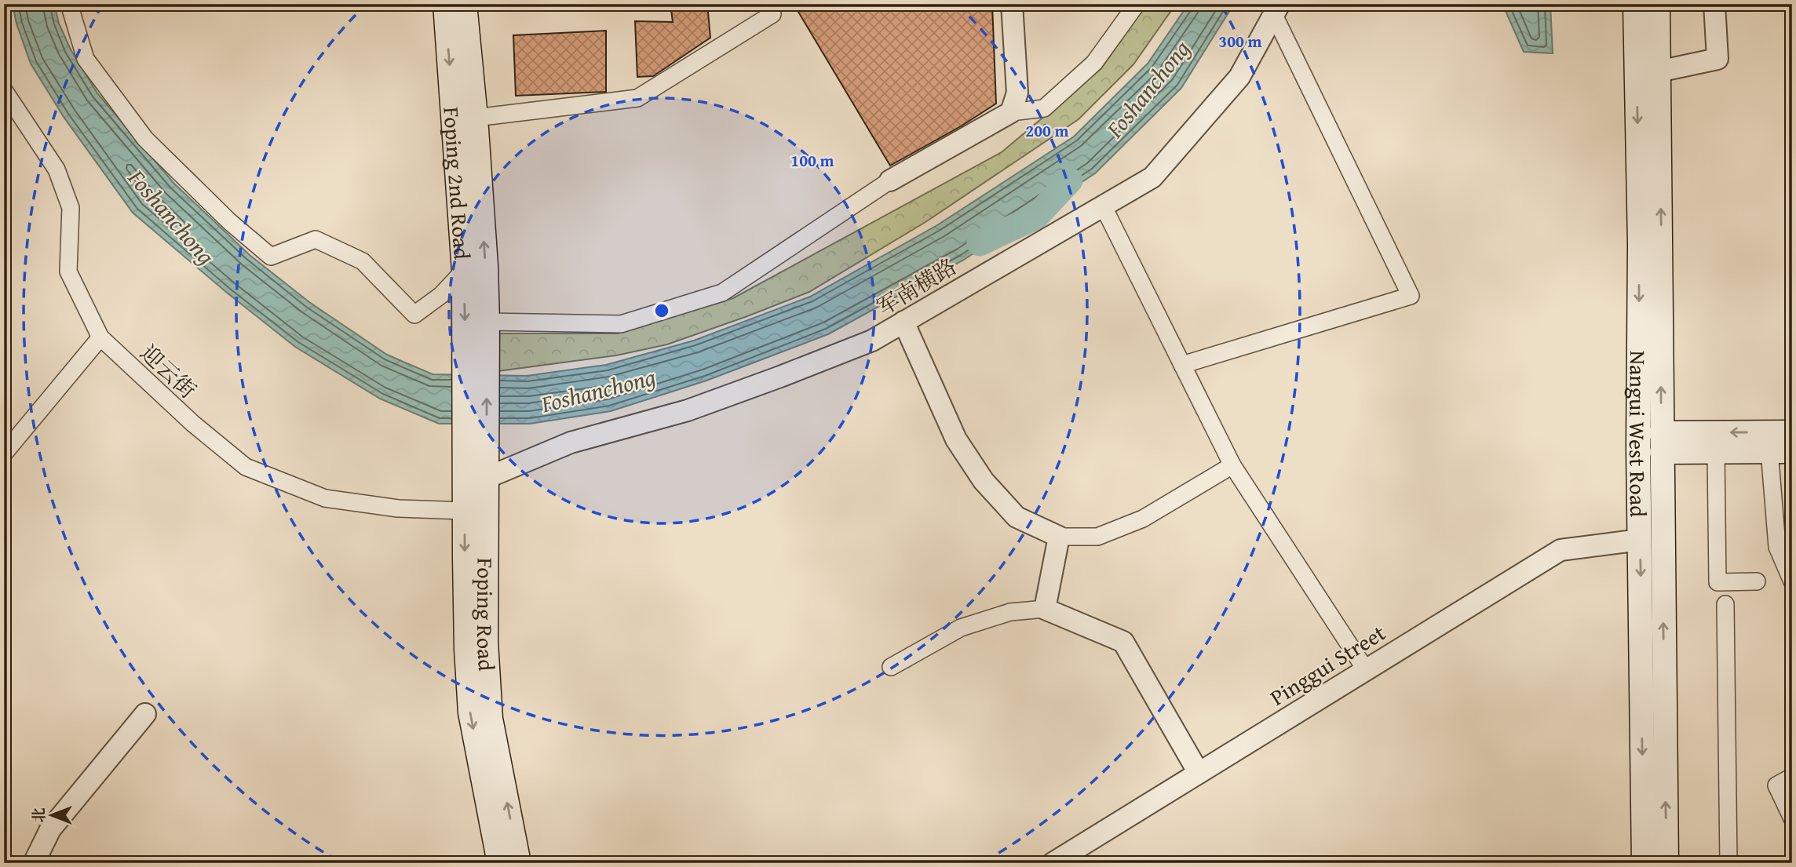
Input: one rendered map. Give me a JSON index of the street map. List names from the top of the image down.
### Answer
{
  "streets": {
    "main road": ["Foping 2nd Road", "Nangui West Road", "Foping Road"],
    "street": ["军南横路", "迎云街", "Pinggui Street"]
  },
  "crossings": [
    ["Foping 2nd Road", "Foping Road"],
    ["军南横路", "Foping Road"],
    ["迎云街", "Foping Road"],
    ["Nangui West Road", "Pinggui Street"]
  ],
  "water": ["Foshanchong"],
  "north": "left",
  "rings": ["300 m", "200 m", "100 m"]
}
